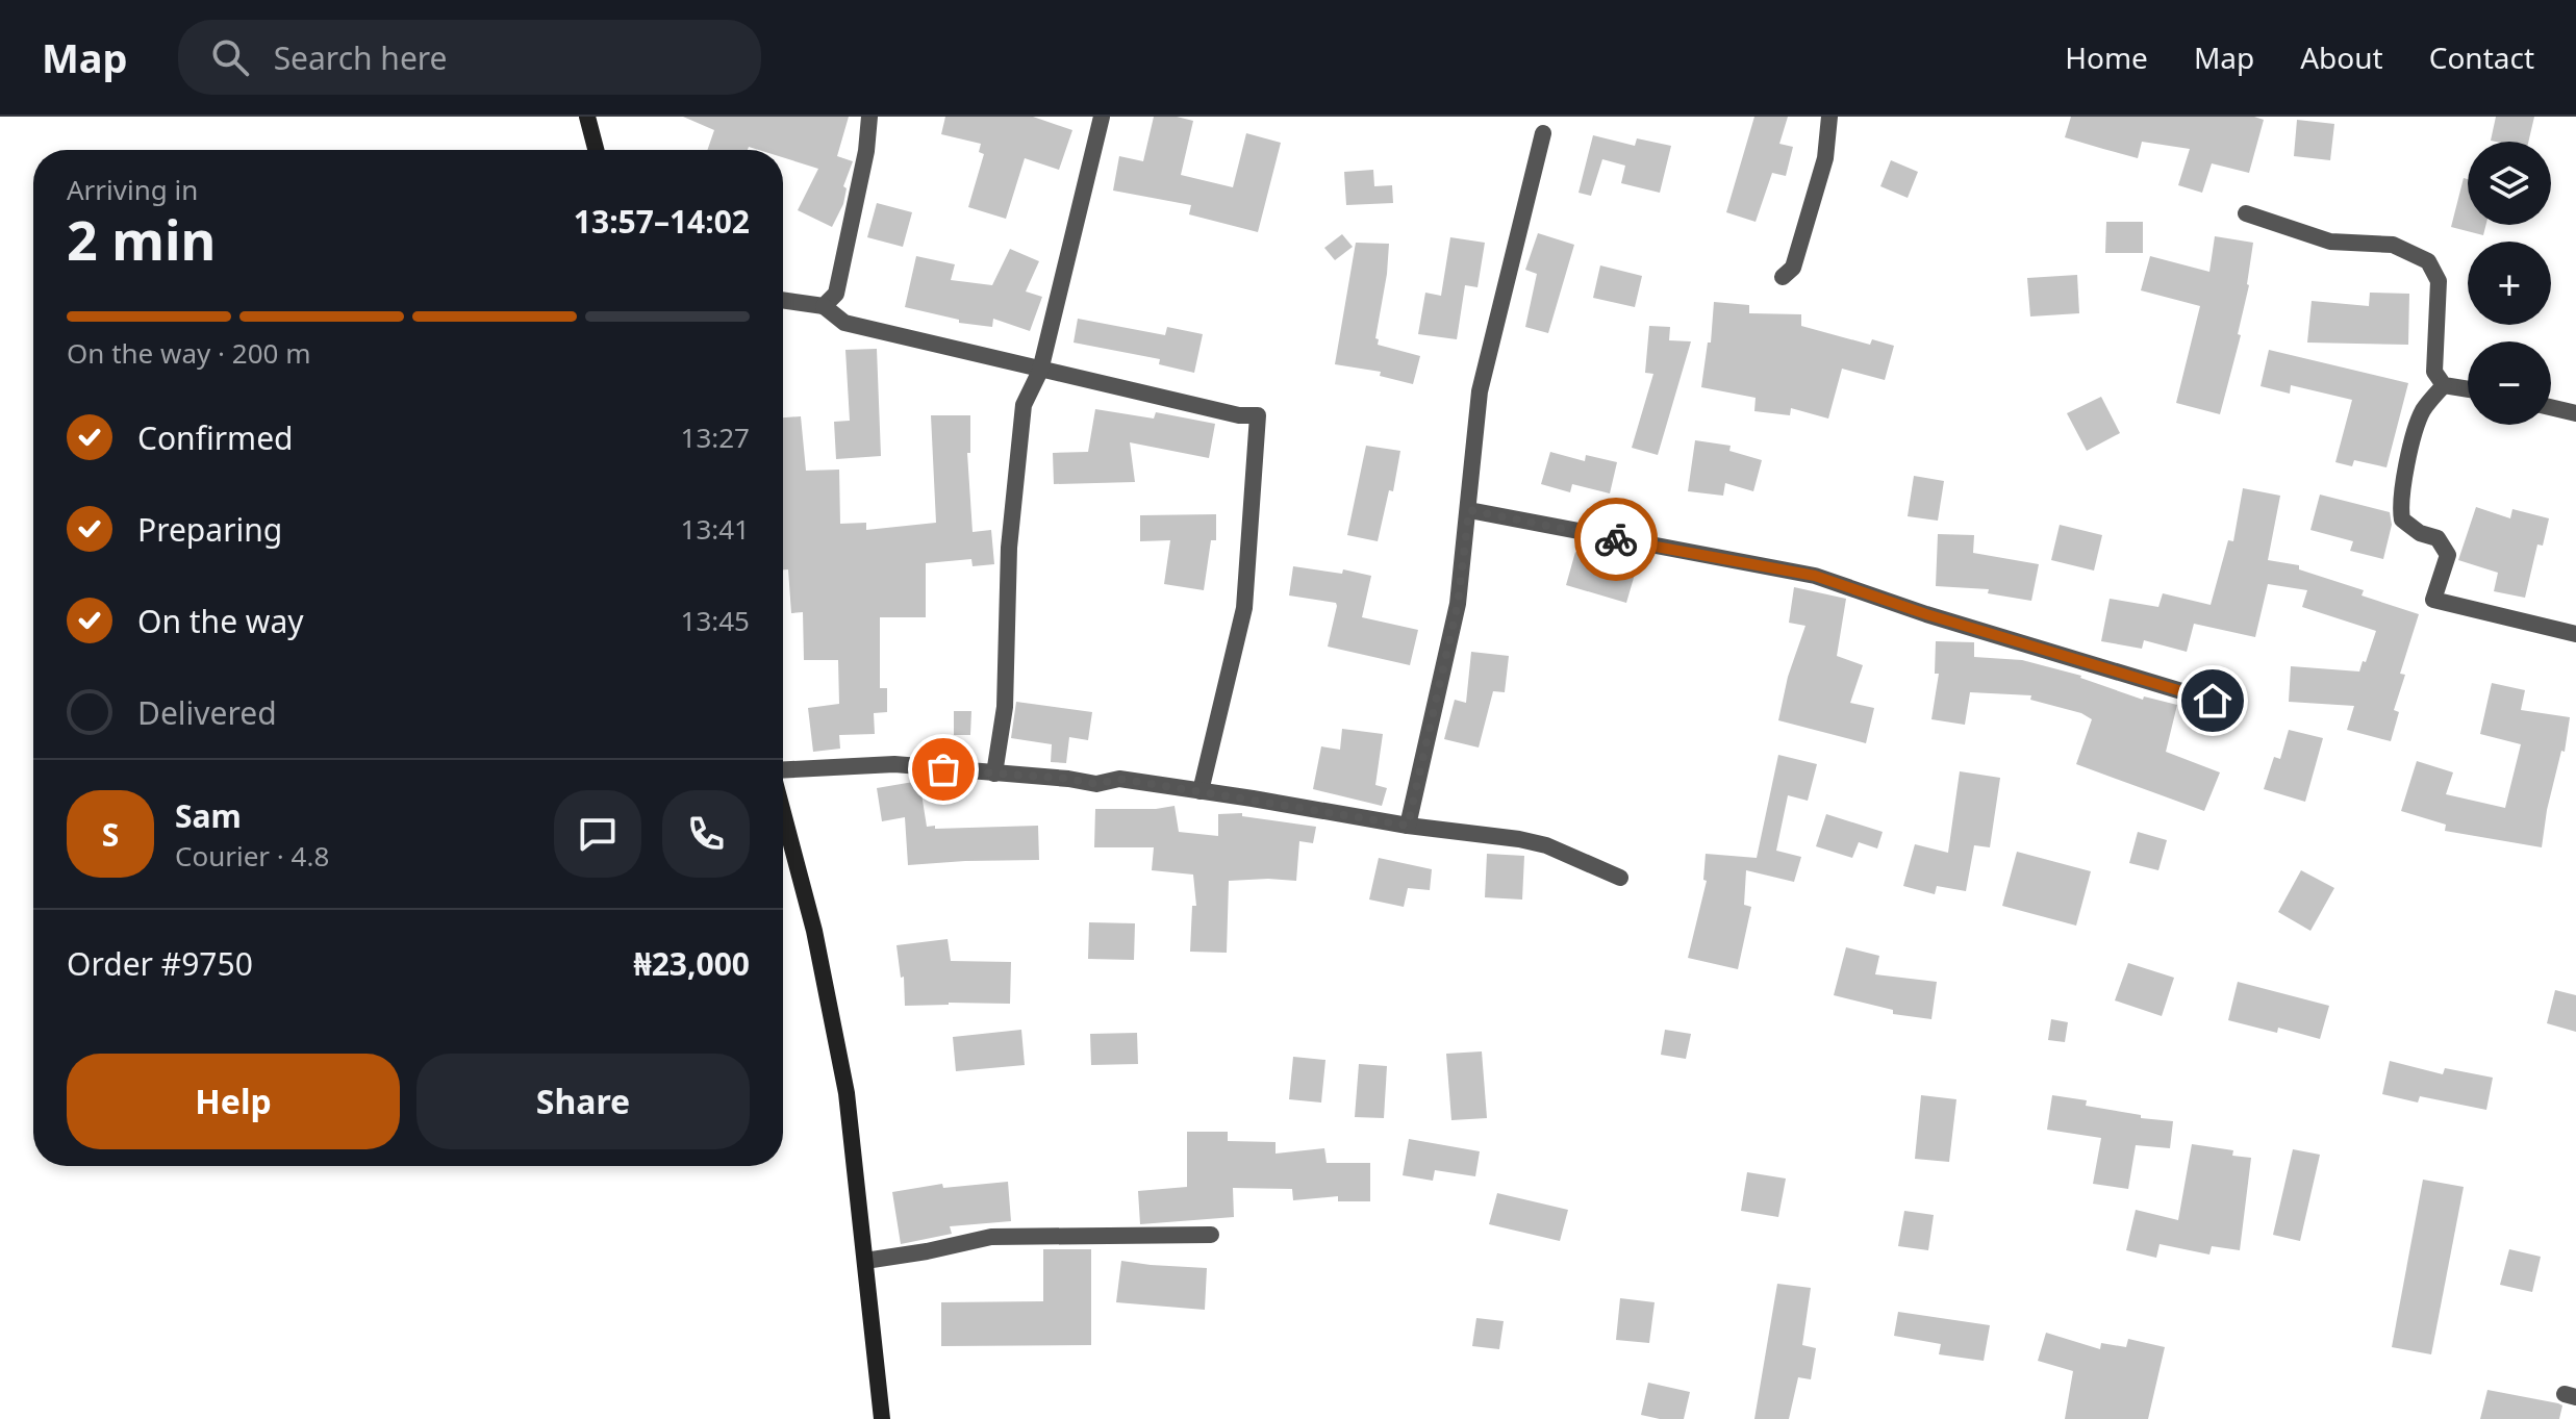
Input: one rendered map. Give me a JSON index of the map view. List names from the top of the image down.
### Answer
{
  "page": {
    "header": "Map",
    "search": "Search here",
    "nav": [
      "Home",
      "Map",
      "About",
      "Contact"
    ],
    "map_buttons": ["+", "−"],
    "heading": ["2 min", "Arriving in", "13:57–14:02"],
    "panel": [
      "Sam",
      "Courier · 4.8",
      "Order #9750",
      "₦23,000"
    ],
    "bar": "On the way · 200 m",
    "list": [
      ["Confirmed", "13:27"],
      ["Preparing", "13:41"],
      ["On the way", "13:45"],
      "Delivered"
    ],
    "round": "S",
    "buttons": ["Help", "Share"]
  }
}
